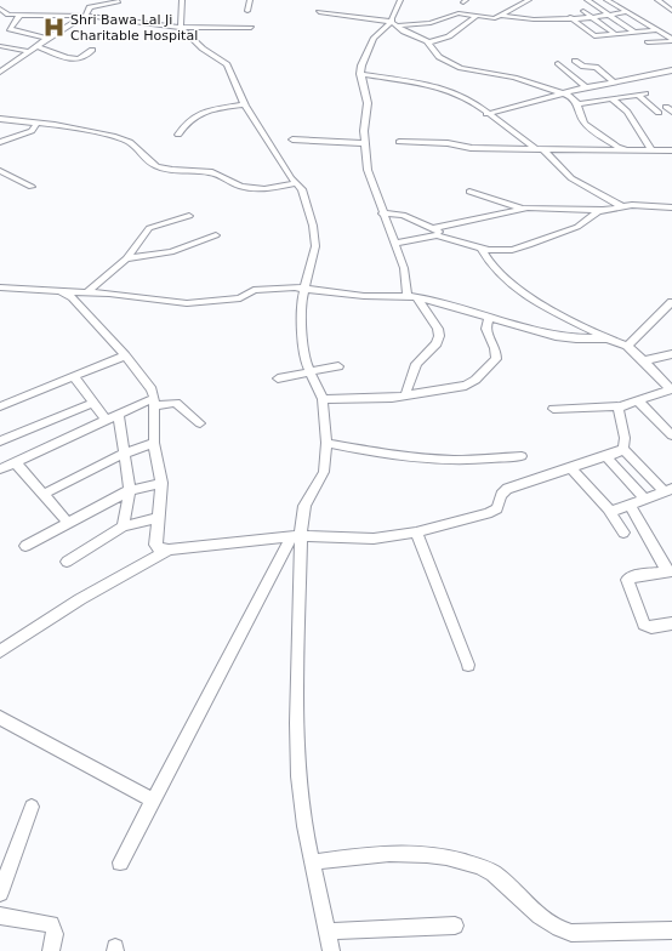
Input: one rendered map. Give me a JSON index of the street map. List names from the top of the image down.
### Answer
{
  "places": {
    "hospital": ["Shri Bawa Lal Ji Charitable Hospital"]
  }
}
